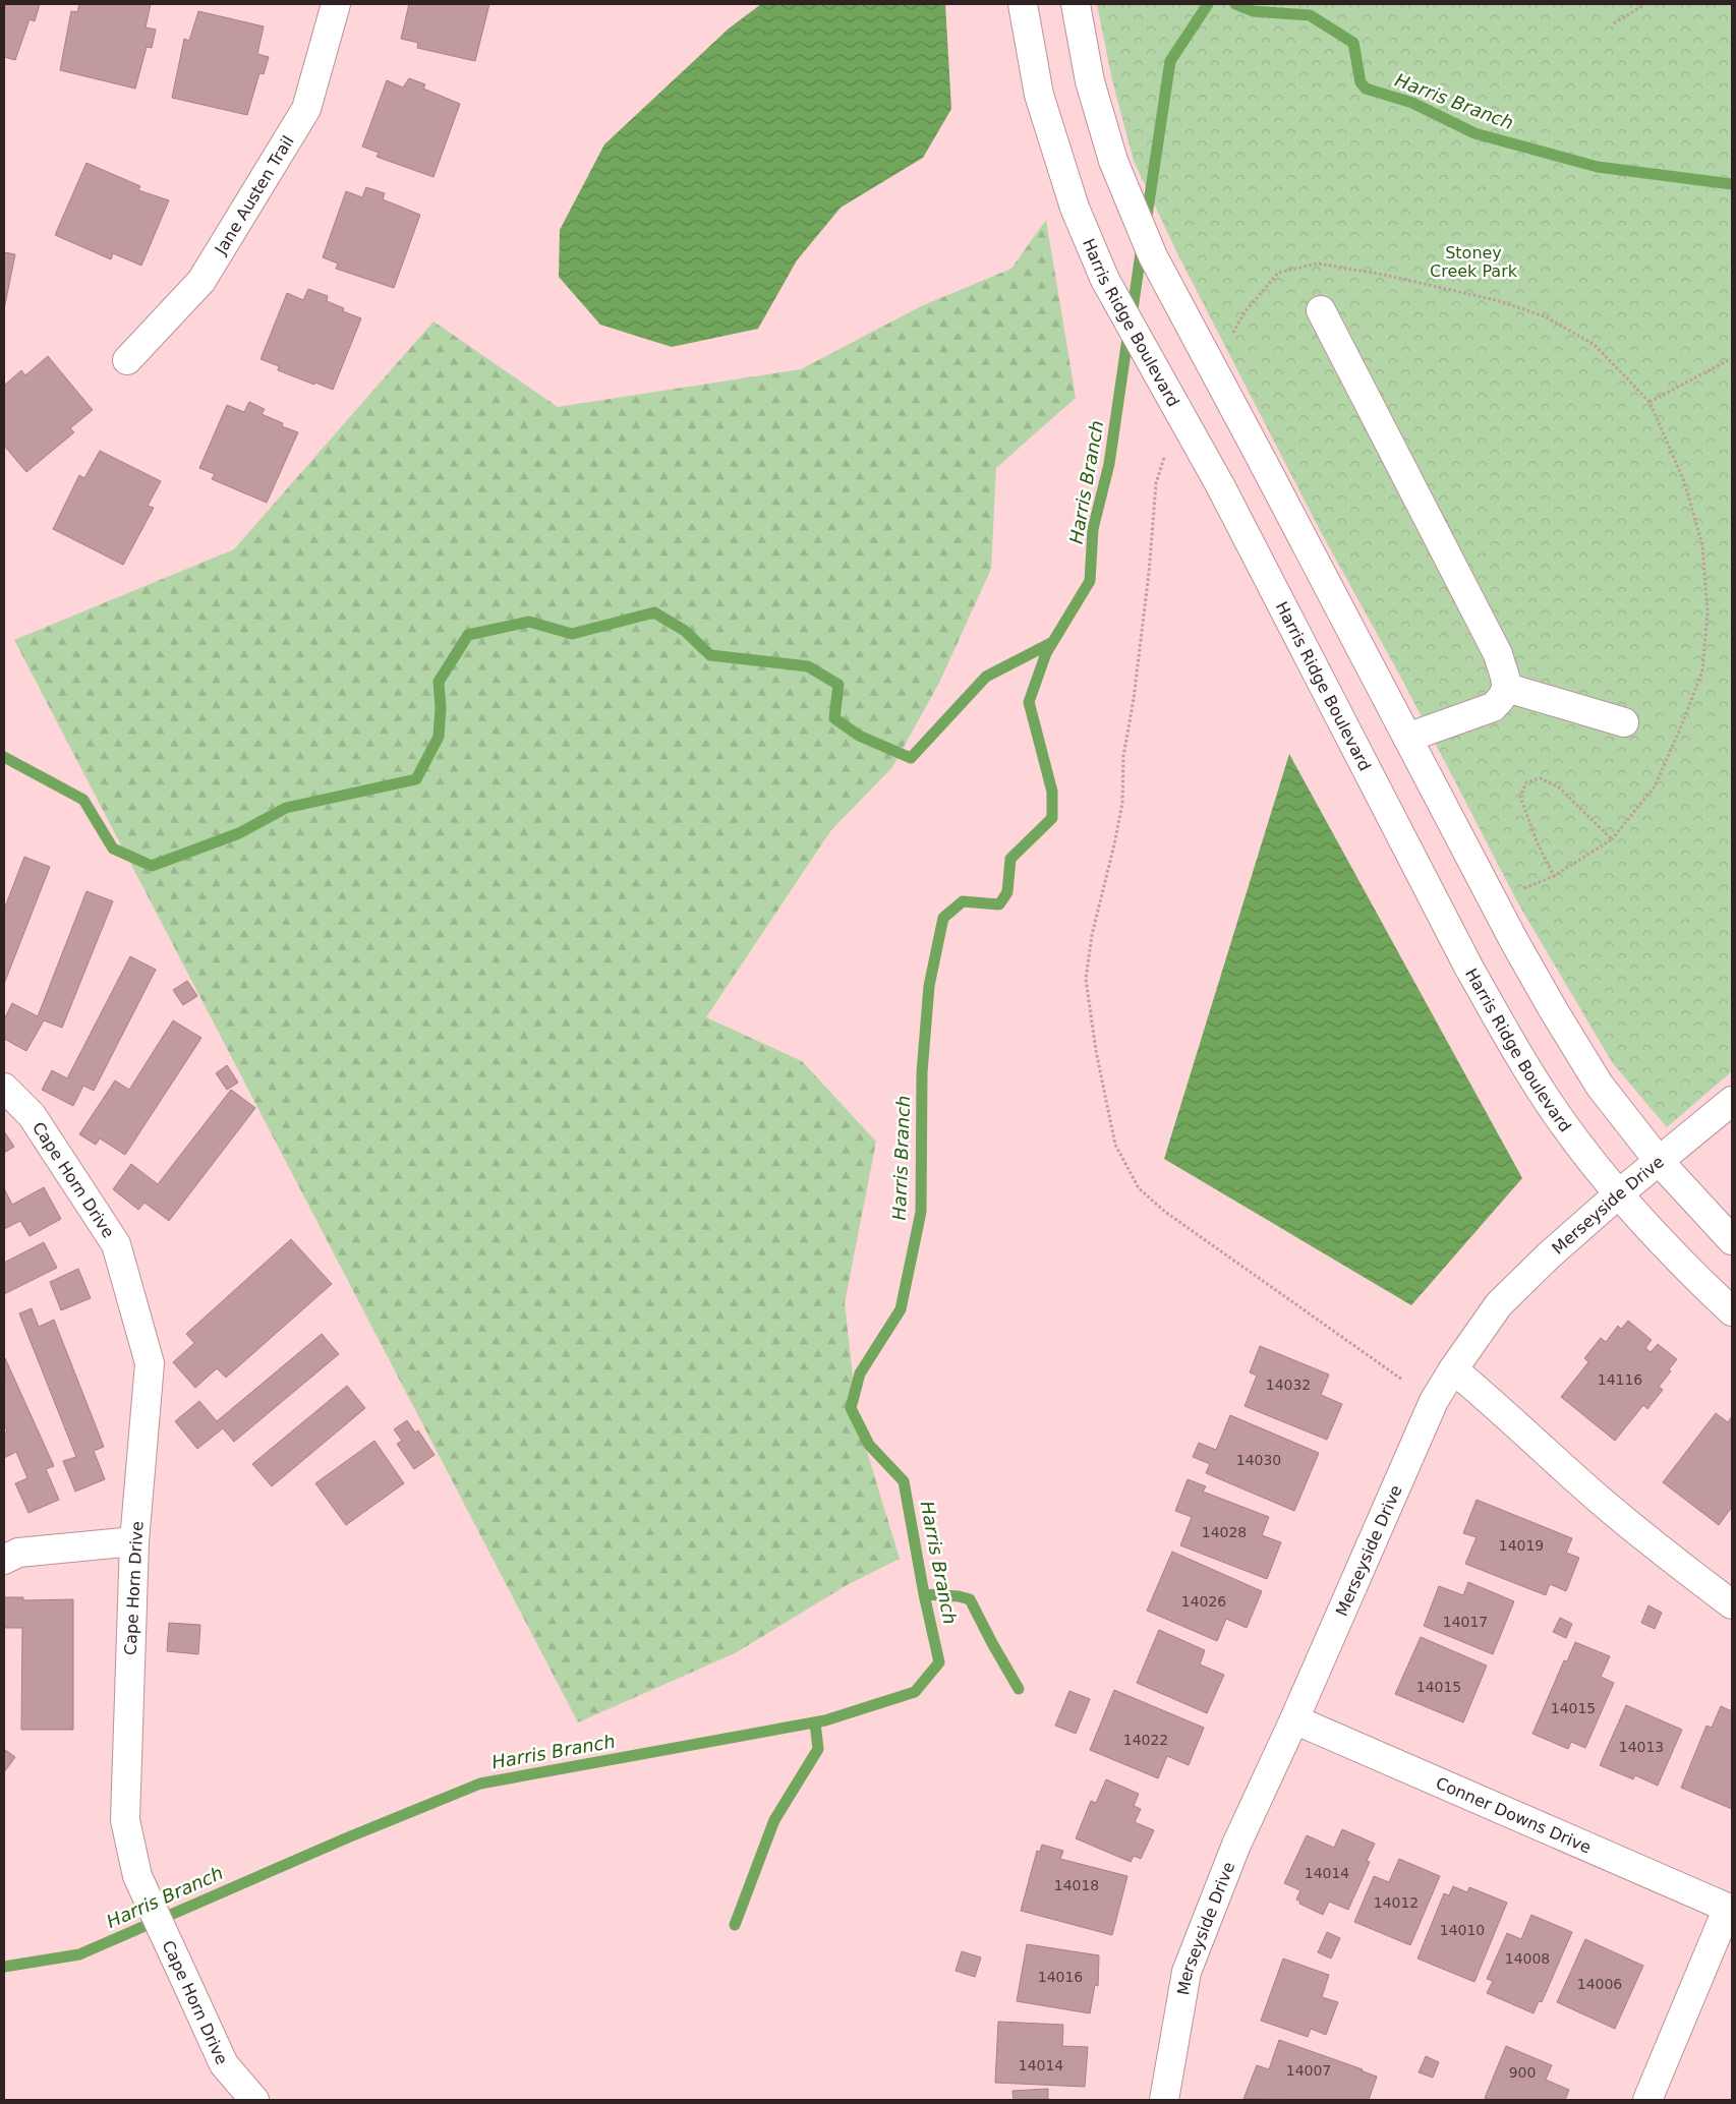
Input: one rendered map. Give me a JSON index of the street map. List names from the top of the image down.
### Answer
{
  "streets": {
    "street": [
      "Jane Austen Trail",
      "Harris Ridge Boulevard",
      "Cape Horn Drive",
      "Merseyside Drive",
      "Conner Downs Drive"
    ]
  },
  "crossings": [
    ["Harris Ridge Boulevard", "Merseyside Drive"],
    ["Merseyside Drive", "Conner Downs Drive"]
  ],
  "water": ["Harris Branch"],
  "parks": ["Stoney Creek Park"],
  "house_numbers": [
    "14116",
    "14032",
    "14030",
    "14028",
    "14019",
    "14026",
    "14017",
    "14015",
    "14015",
    "14022",
    "14013",
    "14014",
    "14018",
    "14012",
    "14010",
    "14008",
    "14016",
    "14006",
    "14014",
    "14007",
    "900"
  ]
}
